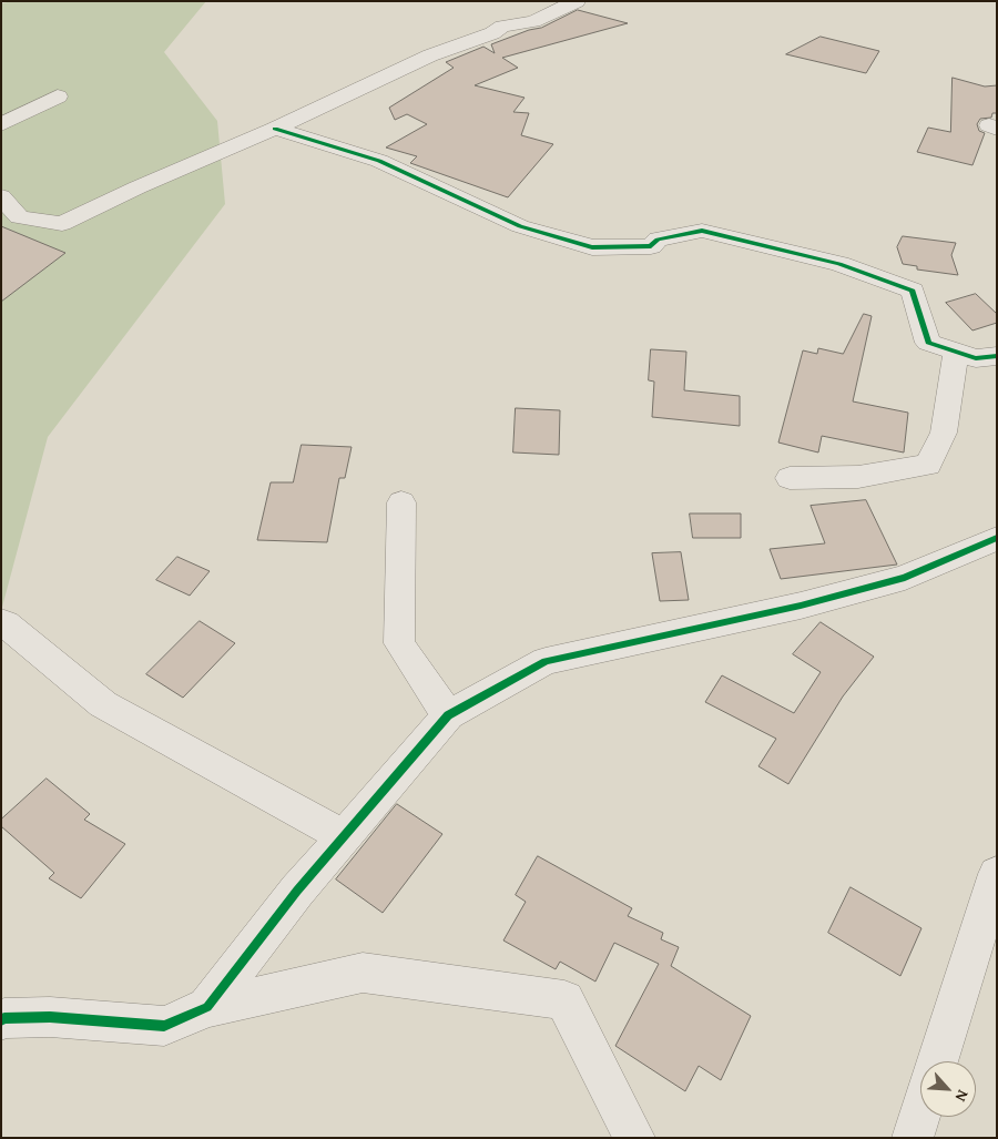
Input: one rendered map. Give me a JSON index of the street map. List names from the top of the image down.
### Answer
{
  "north": "bottom right"
}
